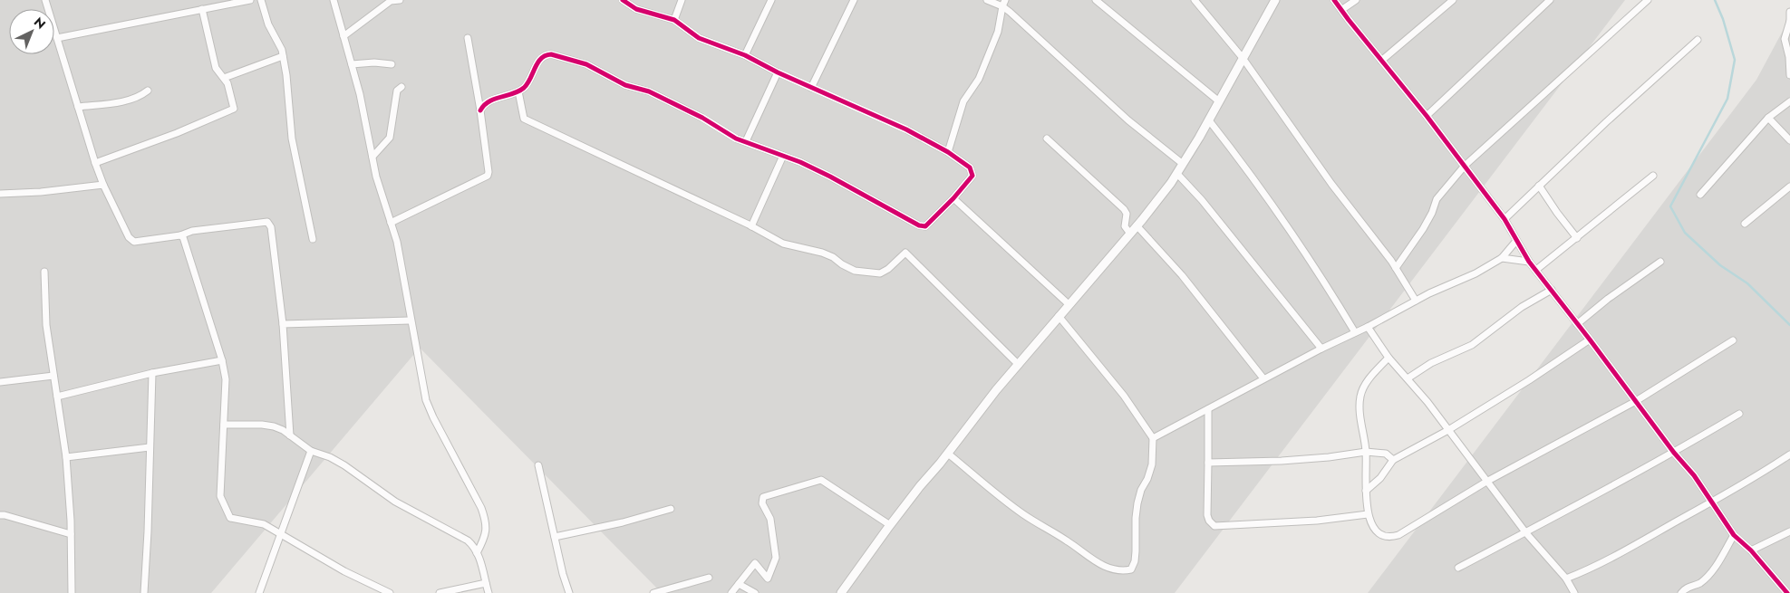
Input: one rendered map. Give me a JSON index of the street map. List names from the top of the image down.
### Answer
{
  "north": "top right"
}
